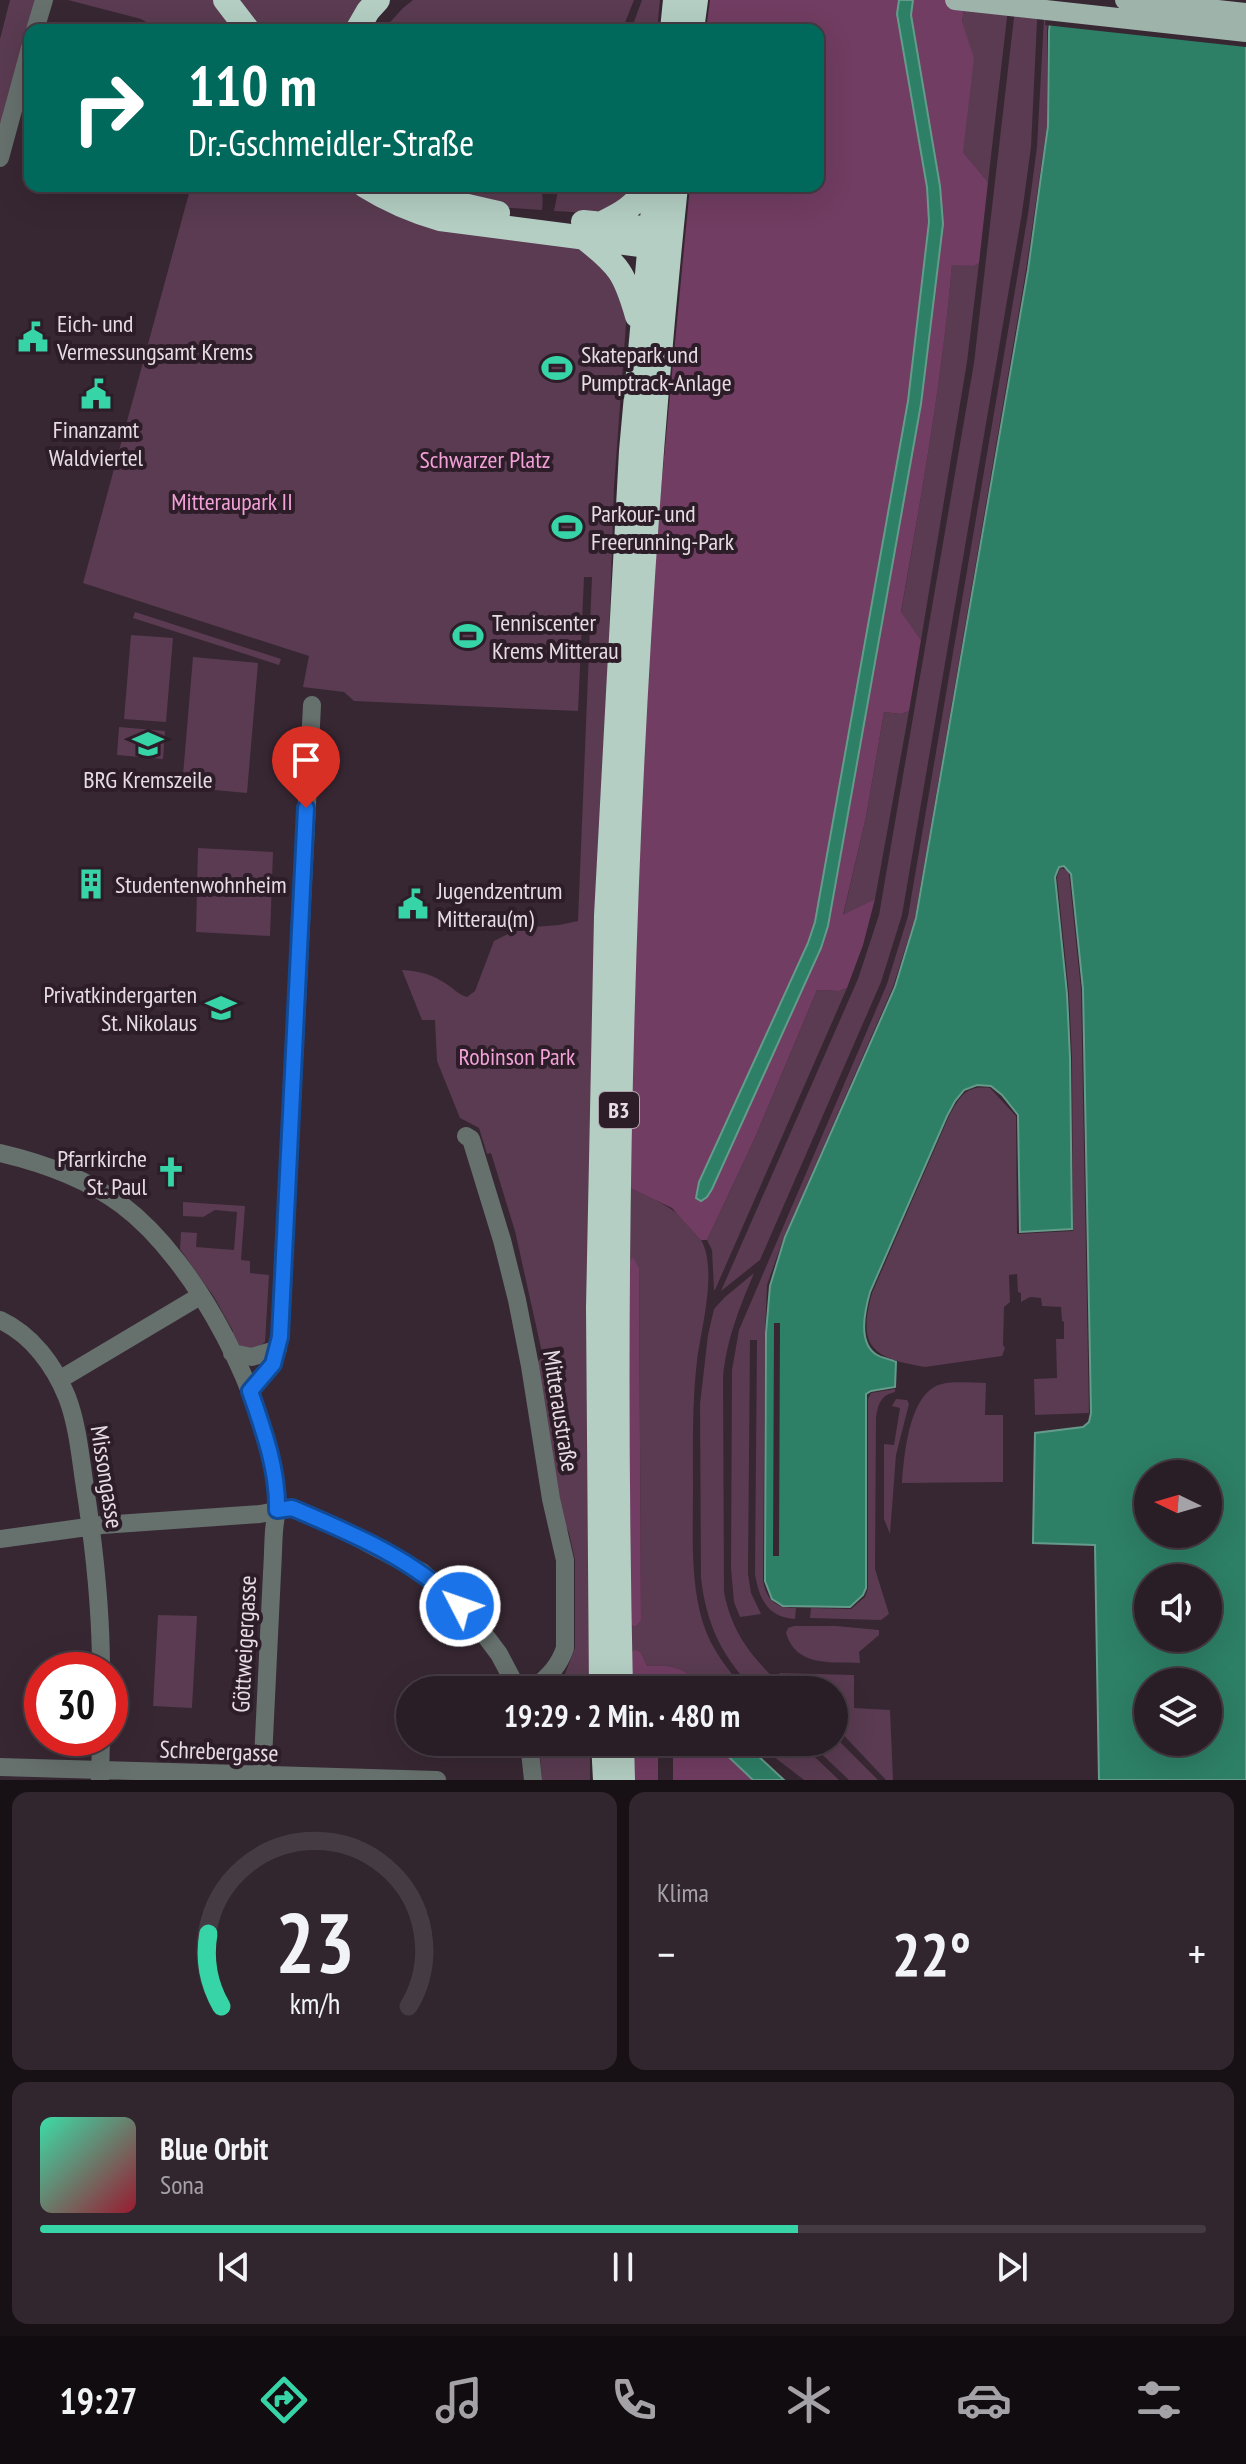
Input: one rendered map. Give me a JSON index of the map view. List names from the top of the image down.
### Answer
{
  "streets": {
    "highway": ["B3"],
    "street": [
      "Mitteraustraße",
      "Missongasse",
      "Göttweigergasse",
      "Schrebergasse"
    ]
  },
  "crossings": [
    ["Göttweigergasse", "Schrebergasse"]
  ],
  "parks": ["Schwarzer Platz", "Mitteraupark II", "Robinson Park"],
  "places": {
    "public building": ["Eich- und Vermessungsamt Krems", "Finanzamt Waldviertel", "Jugendzentrum Mitterau(m)"],
    "sports": ["Skatepark und Pumptrack-Anlage", "Parkour- und Freerunning-Park", "Tenniscenter Krems Mitterau"],
    "school or university": ["BRG Kremszeile", "Privatkindergarten St. Nikolaus"],
    "building": ["Studentenwohnheim"],
    "church": ["Pfarrkirche St. Paul"]
  },
  "north": "left",
  "page": {
    "turn": ["110 m", "Dr.-Gschmeidler-Straße"],
    "limit": "30",
    "trip": "19:29 · 2 Min. · 480 m",
    "tile": "Klima",
    "heat": ["−", "22°", "+"],
    "song": ["Blue Orbit", "Sona"],
    "tabs": "19:27",
    "gauge": ["23", "km/h"]
  }
}
